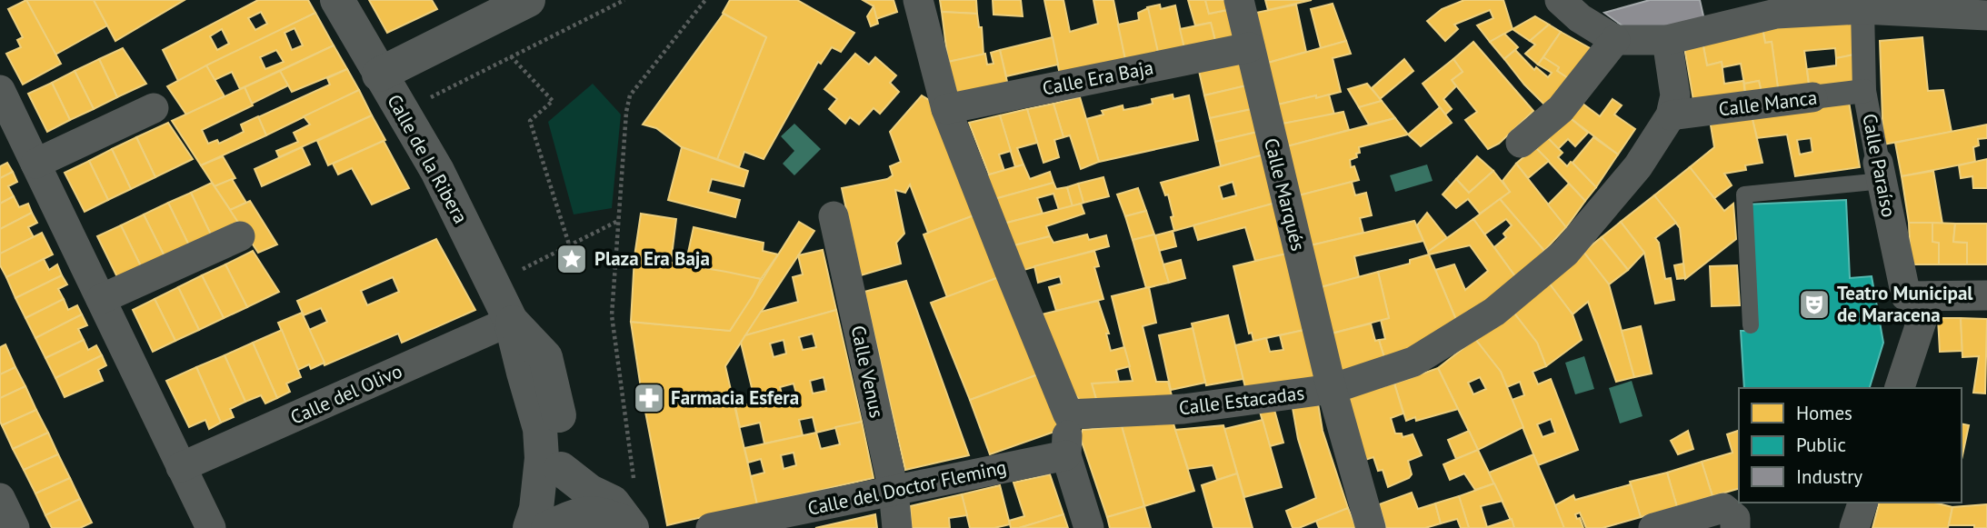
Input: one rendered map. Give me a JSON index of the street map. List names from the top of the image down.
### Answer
{
  "streets": {
    "street": [
      "Calle Era Baja",
      "Calle Manca",
      "Calle de la Ribera",
      "Calle Paraíso",
      "Calle Marqués",
      "Calle Venus",
      "Calle del Olivo",
      "Calle Estacadas",
      "Calle del Doctor Fleming"
    ]
  },
  "crossings": [
    ["Calle Era Baja", "Calle Marqués"],
    ["Calle Manca", "Calle Paraíso"],
    ["Calle Manca", "Calle Estacadas"],
    ["Calle de la Ribera", "Calle del Olivo"],
    ["Calle Marqués", "Calle Estacadas"],
    ["Calle Venus", "Calle del Doctor Fleming"]
  ],
  "places": {
    "place": ["Plaza Era Baja"],
    "theatre": ["Teatro Municipal de Maracena"],
    "pharmacy": ["Farmacia Esfera"]
  },
  "legend": ["Homes", "Public", "Industry"]
}
